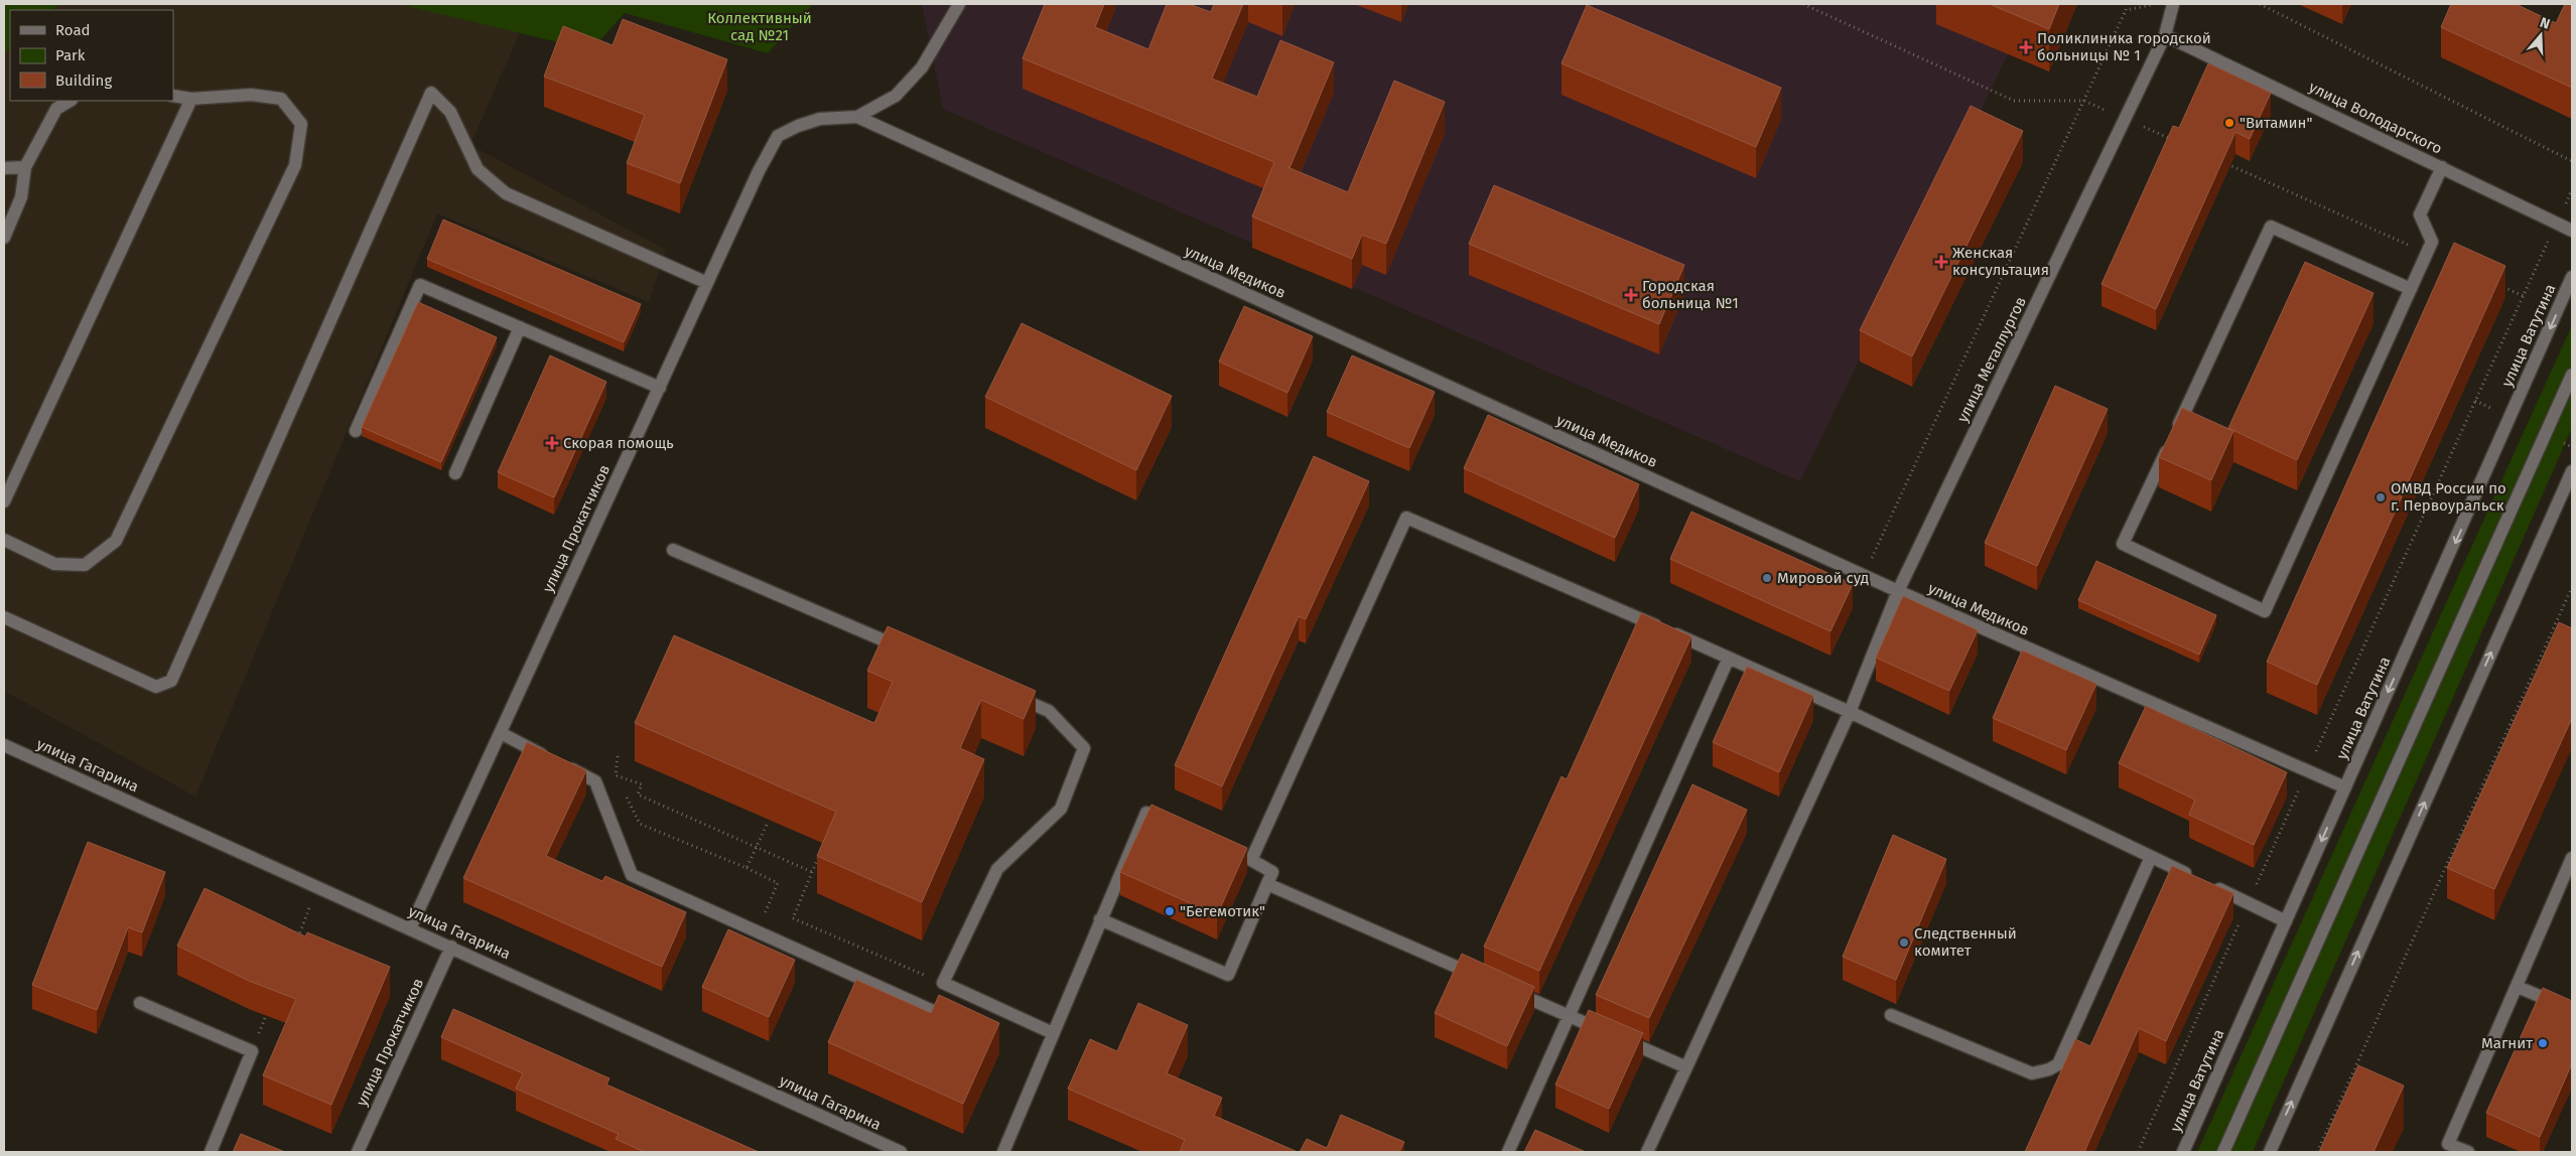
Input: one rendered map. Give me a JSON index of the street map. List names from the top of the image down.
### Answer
{
  "streets": {
    "street": [
      "улица Володарского",
      "улица Медиков",
      "улица Ватутина",
      "улица Металлургов",
      "улица Прокатчиков",
      "улица Гагарина"
    ]
  },
  "crossings": [
    ["улица Володарского", "улица Металлургов"],
    ["улица Медиков", "улица Ватутина"],
    ["улица Медиков", "улица Металлургов"],
    ["улица Медиков", "улица Прокатчиков"],
    ["улица Прокатчиков", "улица Гагарина"]
  ],
  "parks": ["Коллективный сад №21"],
  "places": {
    "health": [
      "Поликлиника городской больницы № 1",
      "Женская консультация",
      "Городская больница №1",
      "Скорая помощь"
    ],
    "other": [
      "\"Витамин\"",
      "ОМВД России по г. Первоуральск",
      "Мировой суд",
      "\"Бегемотик\"",
      "Следственный комитет",
      "Магнит"
    ]
  },
  "legend": ["Road", "Park", "Building"],
  "north": "top"
}
